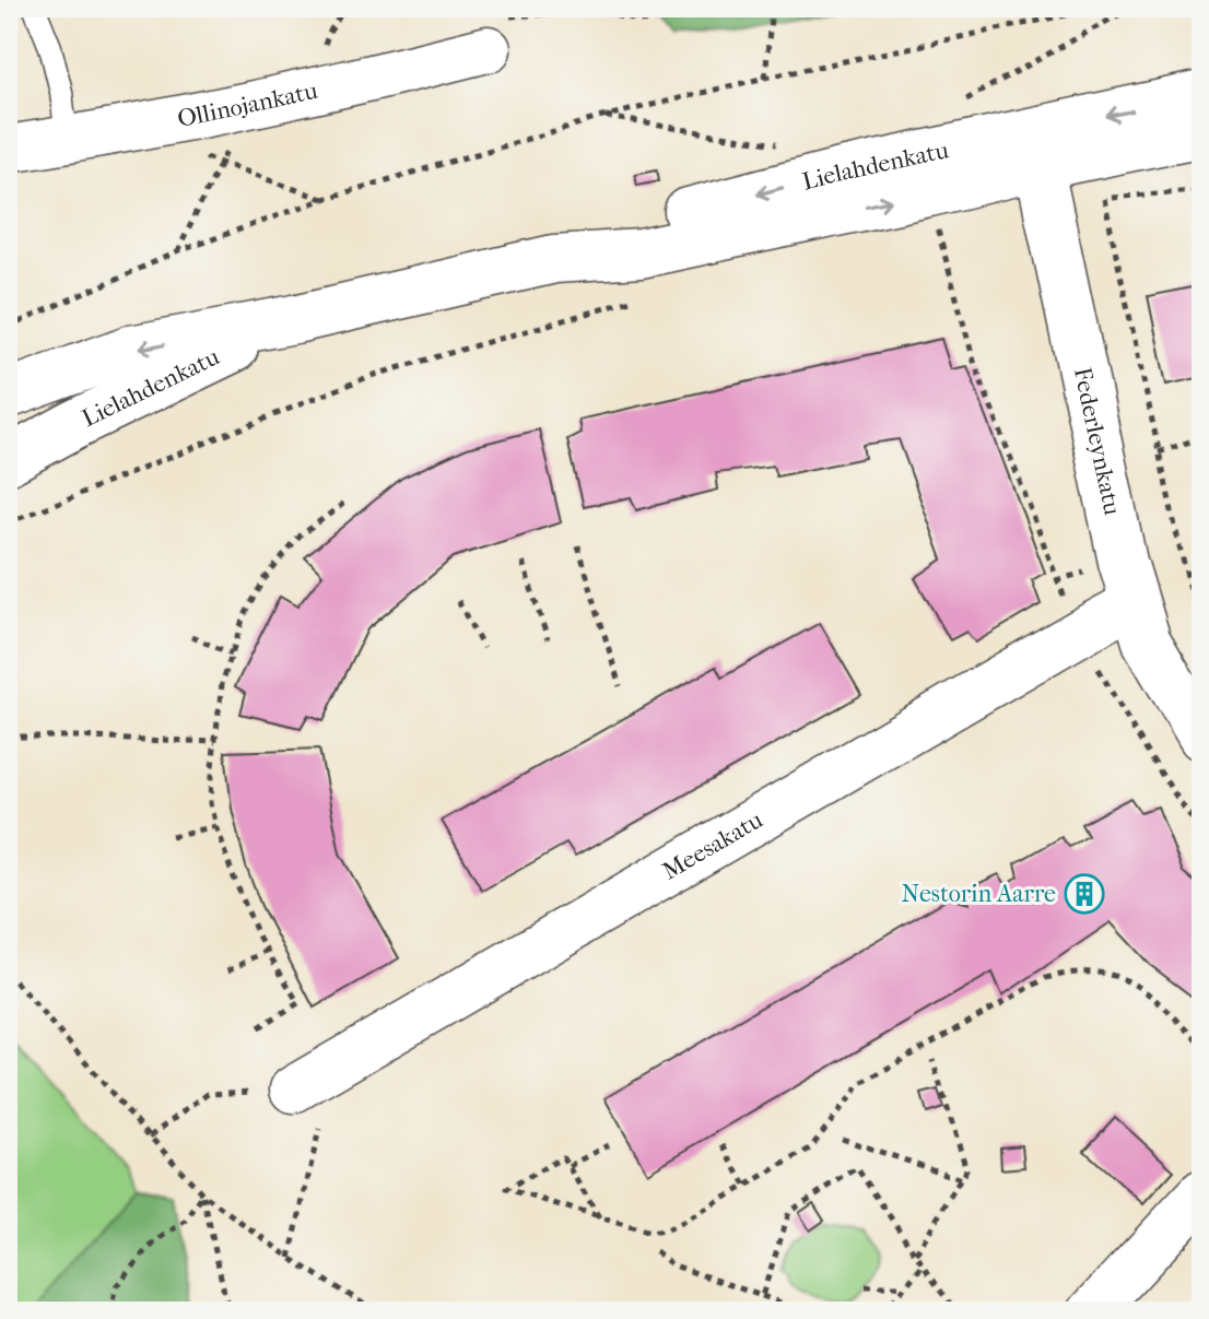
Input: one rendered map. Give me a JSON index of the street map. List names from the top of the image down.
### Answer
{
  "streets": {
    "main road": ["Lielahdenkatu", "Federleynkatu"],
    "street": ["Ollinojankatu", "Meesakatu"]
  },
  "crossings": [
    ["Lielahdenkatu", "Federleynkatu"],
    ["Federleynkatu", "Meesakatu"]
  ],
  "places": {
    "building": ["Nestorin Aarre"]
  }
}
